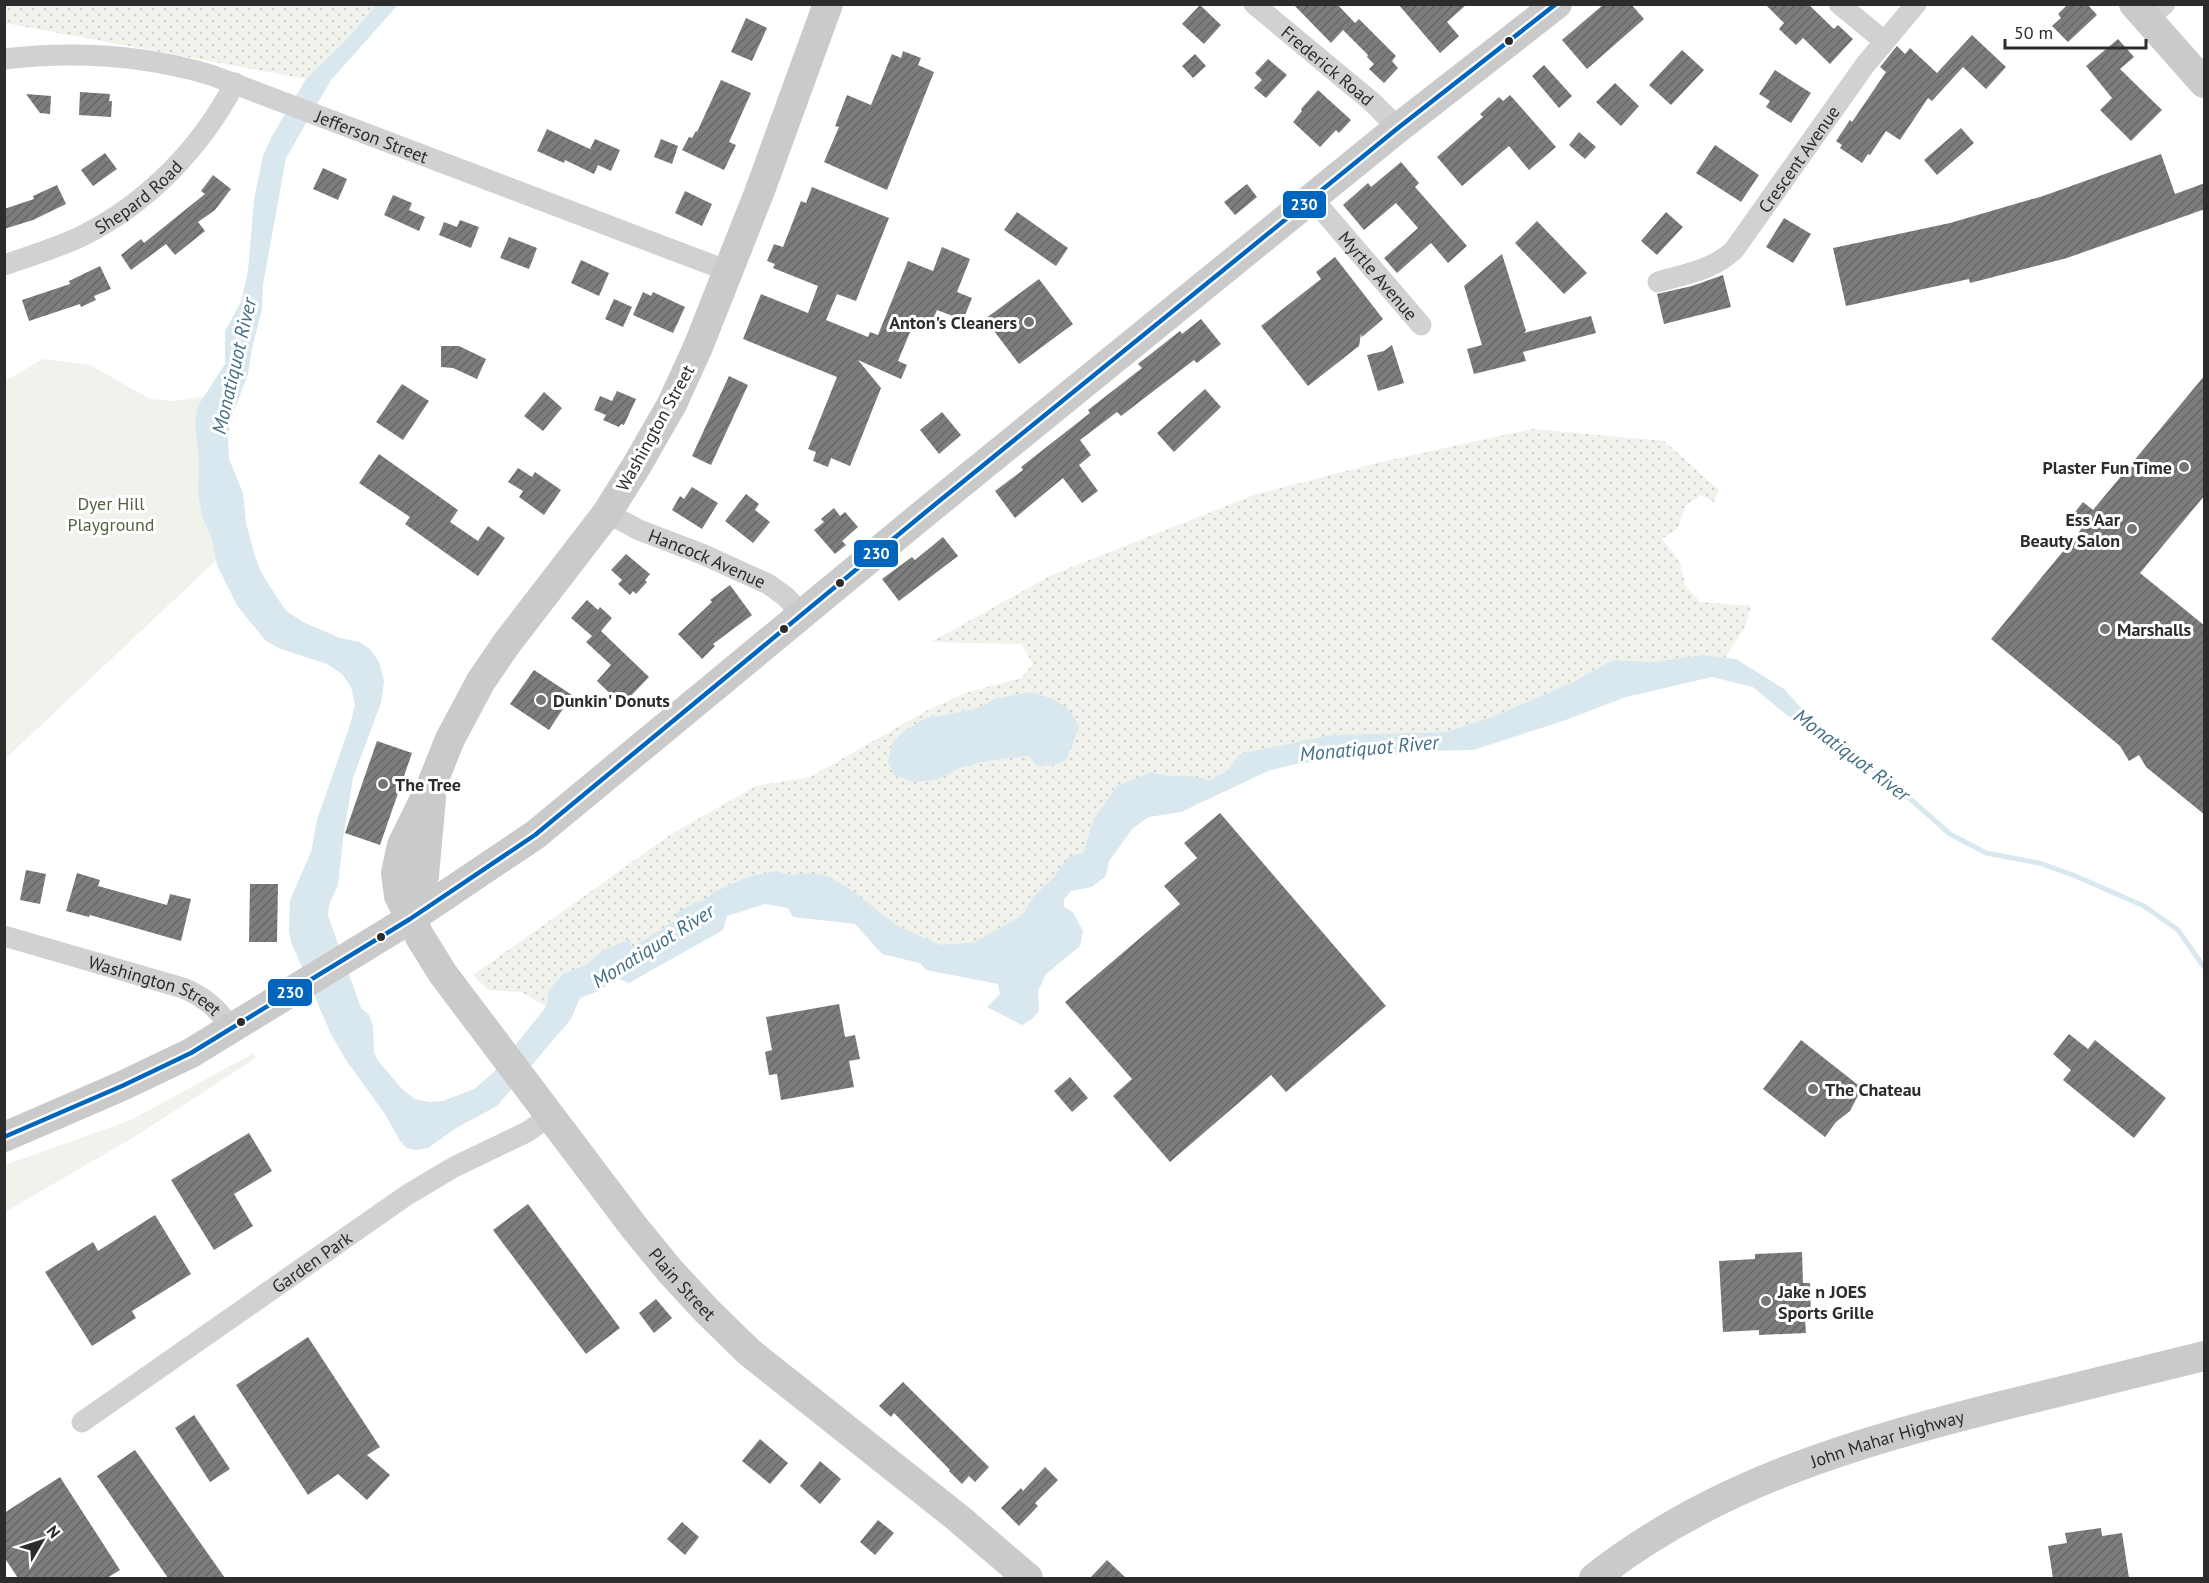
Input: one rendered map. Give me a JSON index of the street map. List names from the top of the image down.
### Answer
{
  "streets": {
    "main road": ["Washington Street", "Plain Street", "John Mahar Highway"],
    "street": [
      "Frederick Road",
      "Jefferson Street",
      "Crescent Avenue",
      "Shepard Road",
      "Myrtle Avenue",
      "Hancock Avenue",
      "Garden Park"
    ]
  },
  "crossings": [
    ["Jefferson Street", "Shepard Road"],
    ["Jefferson Street", "Washington Street"],
    ["Washington Street", "Hancock Avenue"],
    ["Washington Street", "Plain Street"],
    ["Garden Park", "Plain Street"]
  ],
  "water": ["Monatiquot River"],
  "parks": ["Dyer Hill Playground"],
  "places": [
    "Anton's Cleaners",
    "Plaster Fun Time",
    "Ess Aar Beauty Salon",
    "Marshalls",
    "Dunkin' Donuts",
    "The Tree",
    "The Chateau",
    "Jake n JOES Sports Grille"
  ],
  "lines": ["transit line 230"],
  "scale_bar": "50 m",
  "north": "top right"
}
